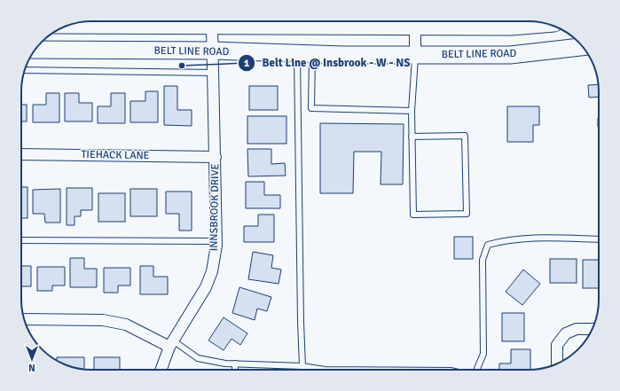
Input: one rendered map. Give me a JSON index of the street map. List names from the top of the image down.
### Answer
{
  "streets": {
    "main road": ["BELT LINE ROAD"],
    "street": ["TIEHACK LANE", "INNSBROOK DRIVE"]
  },
  "crossings": [
    ["BELT LINE ROAD", "INNSBROOK DRIVE"],
    ["TIEHACK LANE", "INNSBROOK DRIVE"]
  ],
  "places": ["Belt Line @ Insbrook - W - NS"],
  "north": "bottom"
}
